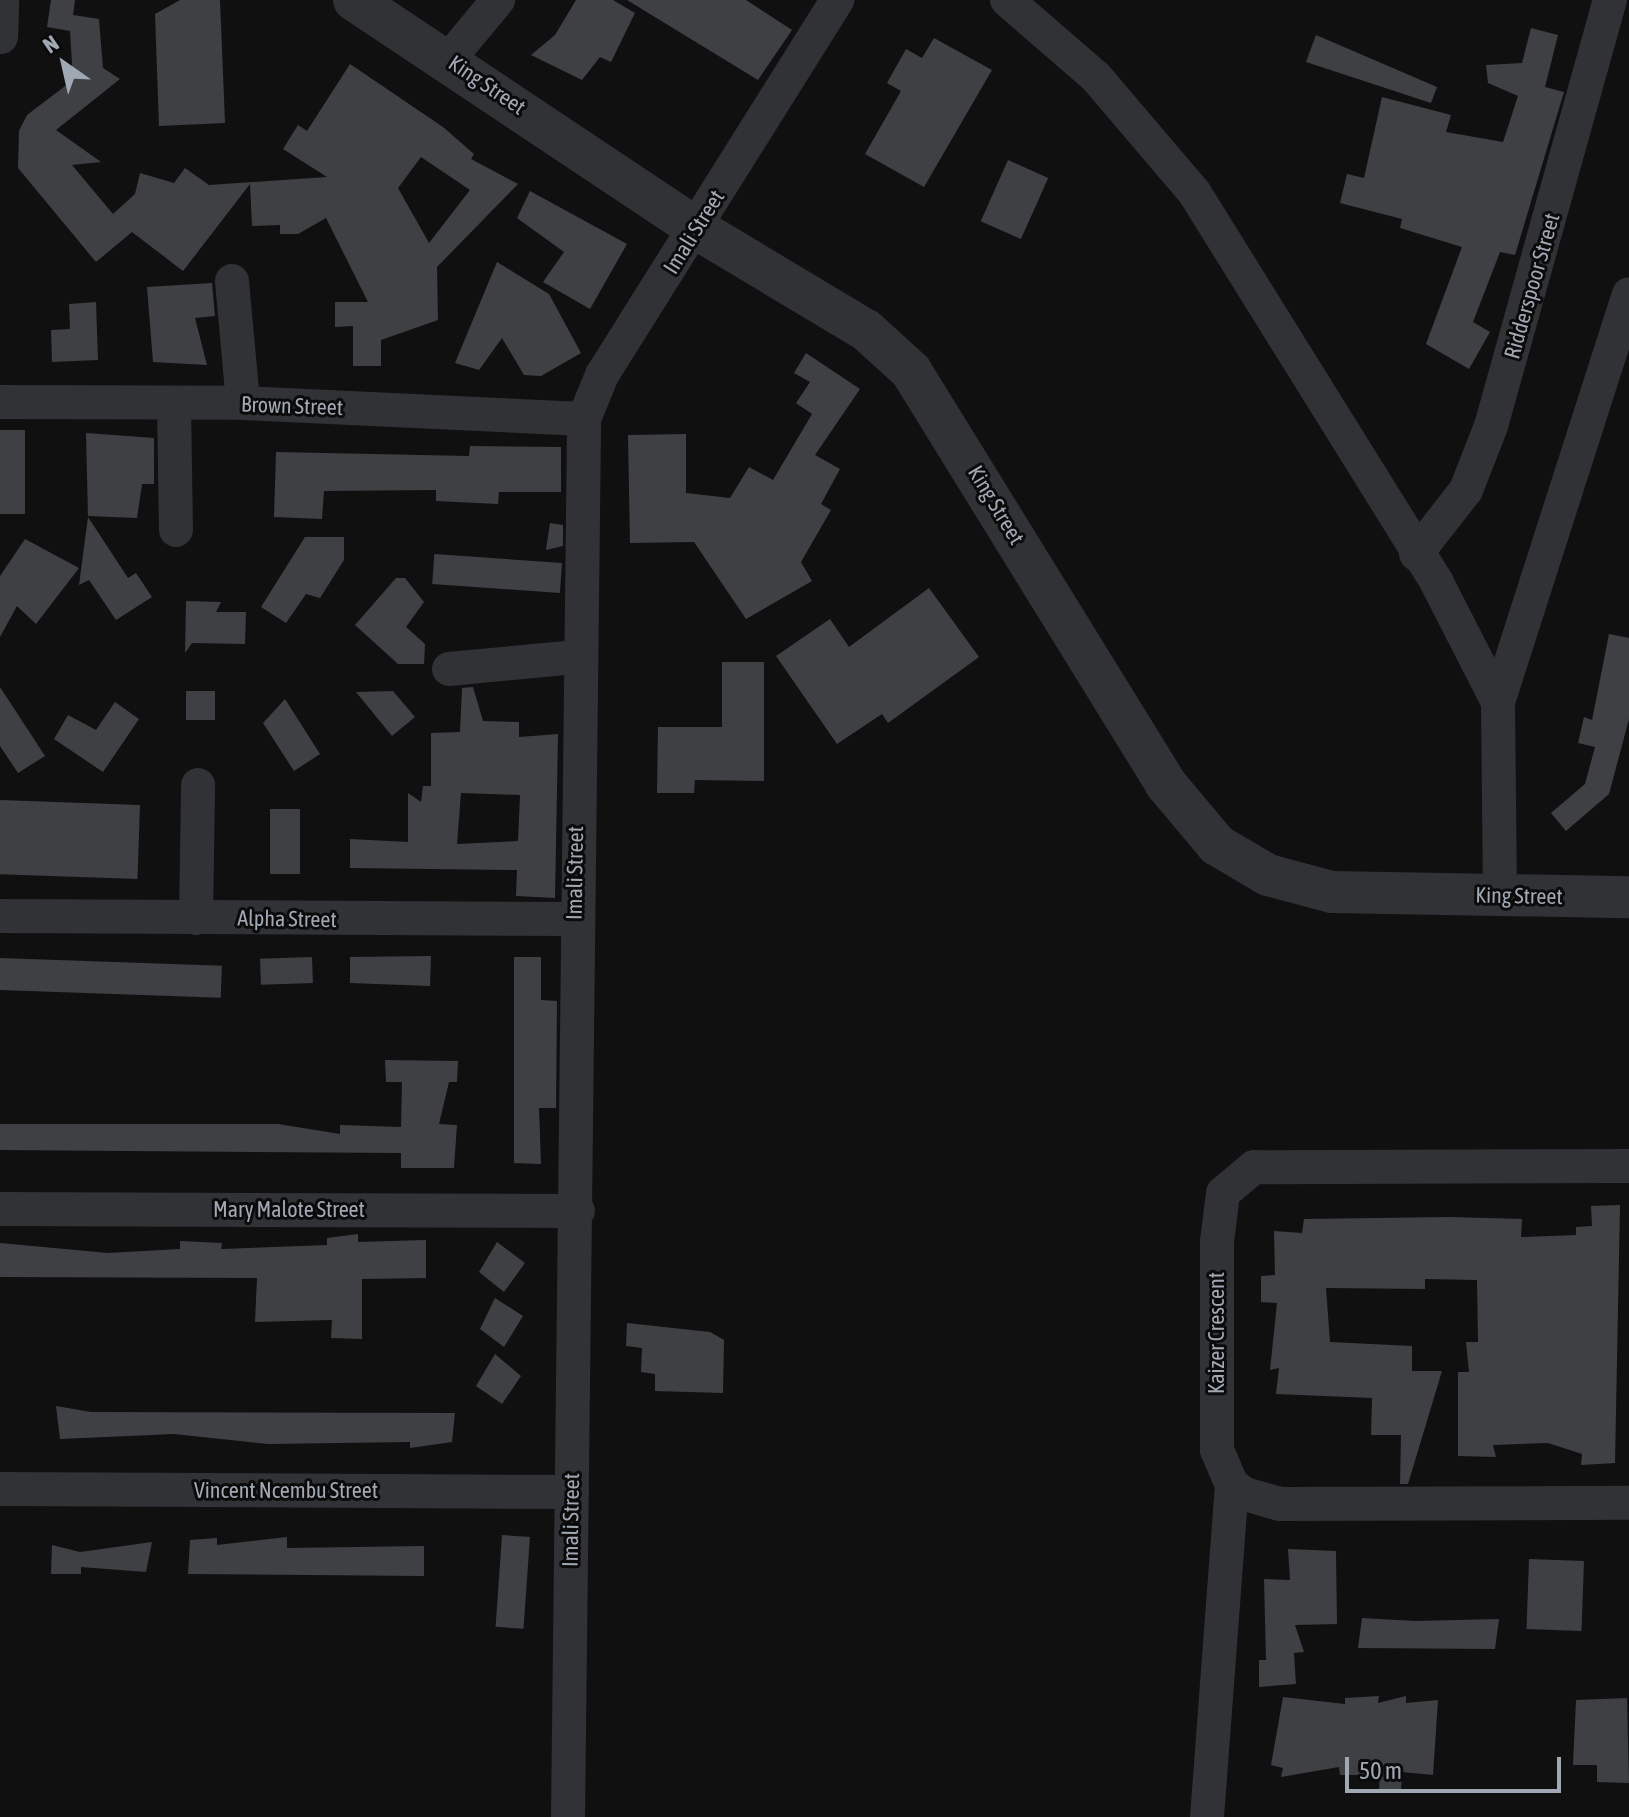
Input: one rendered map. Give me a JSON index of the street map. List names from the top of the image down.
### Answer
{
  "streets": {
    "street": [
      "King Street",
      "Imali Street",
      "Ridderspoor Street",
      "Brown Street",
      "Alpha Street",
      "Mary Malote Street",
      "Kaizer Crescent",
      "Vincent Ncembu Street"
    ]
  },
  "crossings": [
    ["King Street", "Imali Street"],
    ["Imali Street", "Brown Street"],
    ["Imali Street", "Alpha Street"],
    ["Imali Street", "Mary Malote Street"],
    ["Imali Street", "Vincent Ncembu Street"]
  ],
  "scale_bar": "50 m",
  "north": "top left"
}
